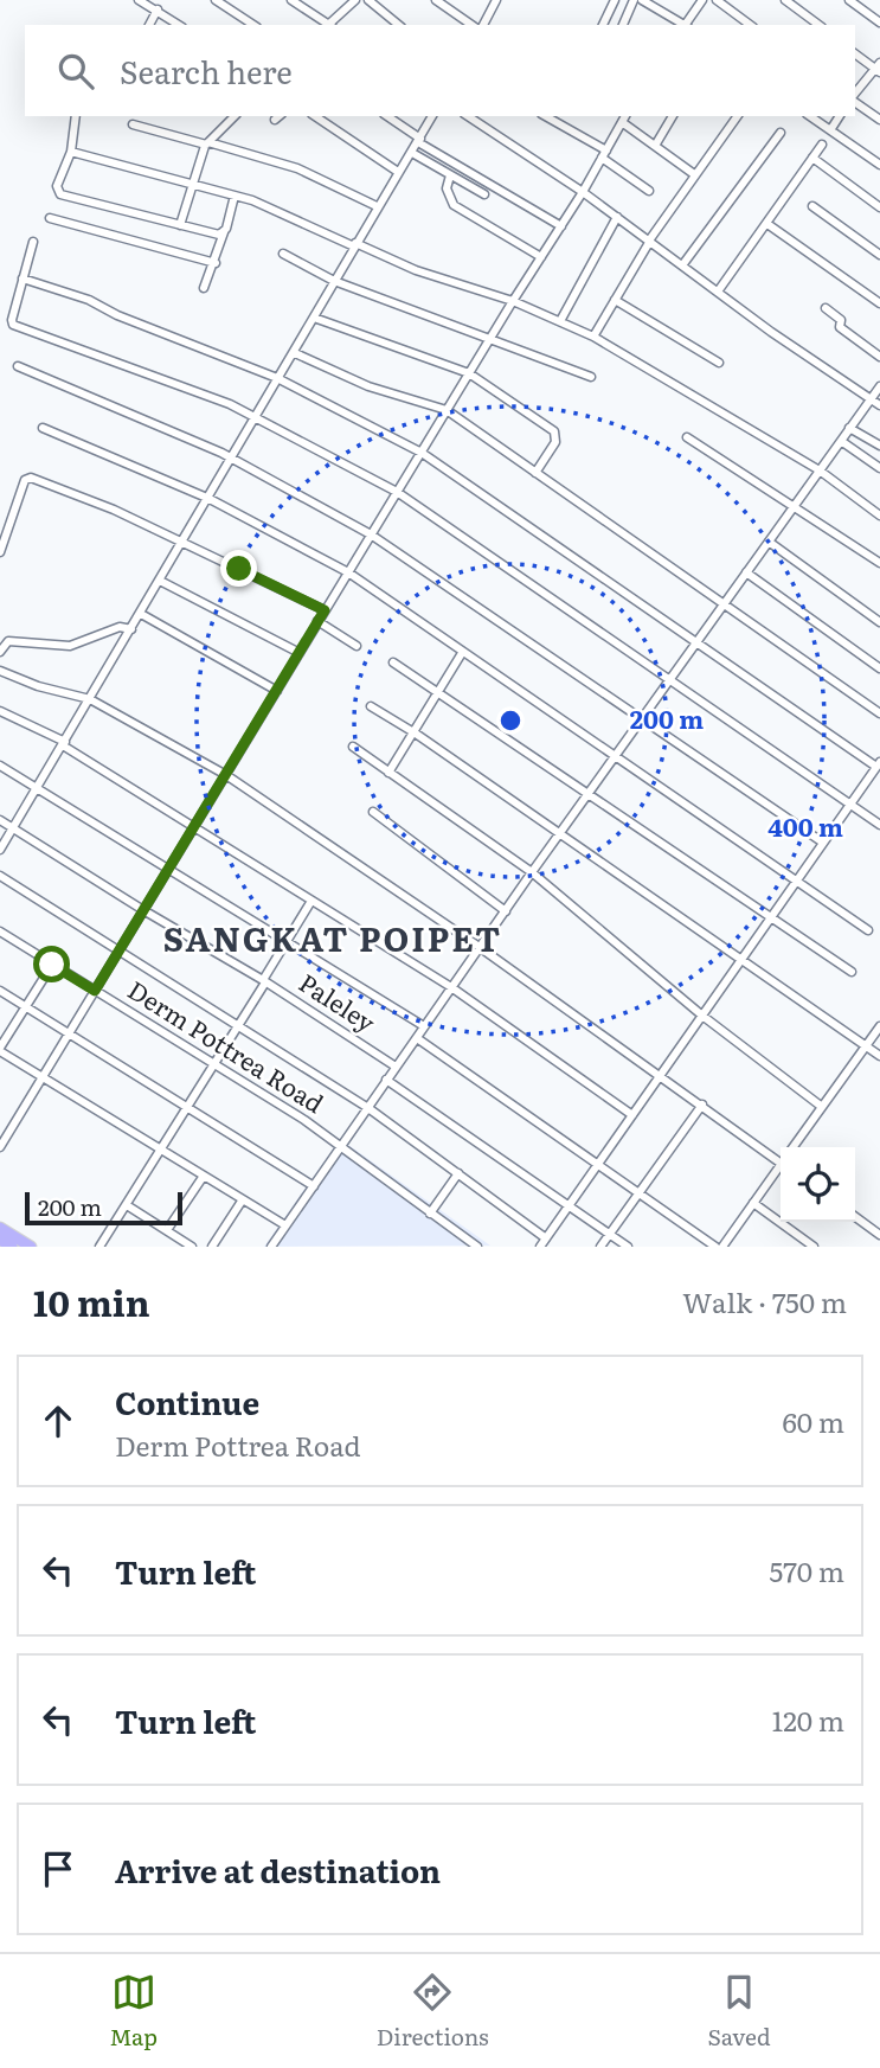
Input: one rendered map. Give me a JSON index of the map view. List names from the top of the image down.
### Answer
{
  "streets": {
    "street": ["Paleley", "Derm Pottrea Road"]
  },
  "districts": ["SANGKAT POIPET"],
  "scale_bar": "200 m",
  "page": {
    "search": "Search here",
    "scale": "200 m",
    "heading": ["10 min", "Walk · 750 m"],
    "list": [
      ["Continue", "Derm Pottrea Road", "60 m"],
      ["Turn left", "570 m"],
      ["Turn left", "120 m"],
      "Arrive at destination"
    ],
    "nav": ["Map", "Directions", "Saved"]
  },
  "rings": ["200 m", "400 m"]
}
